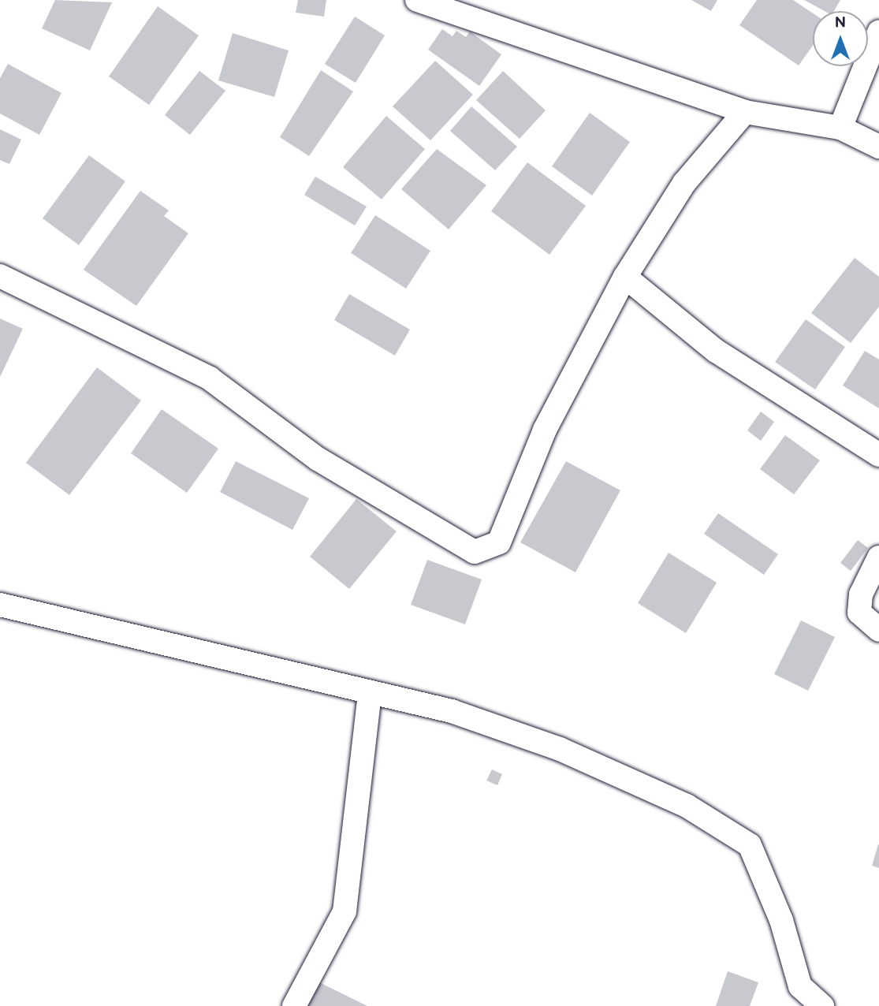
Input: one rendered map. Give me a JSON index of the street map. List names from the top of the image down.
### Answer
{
  "north": "top"
}
